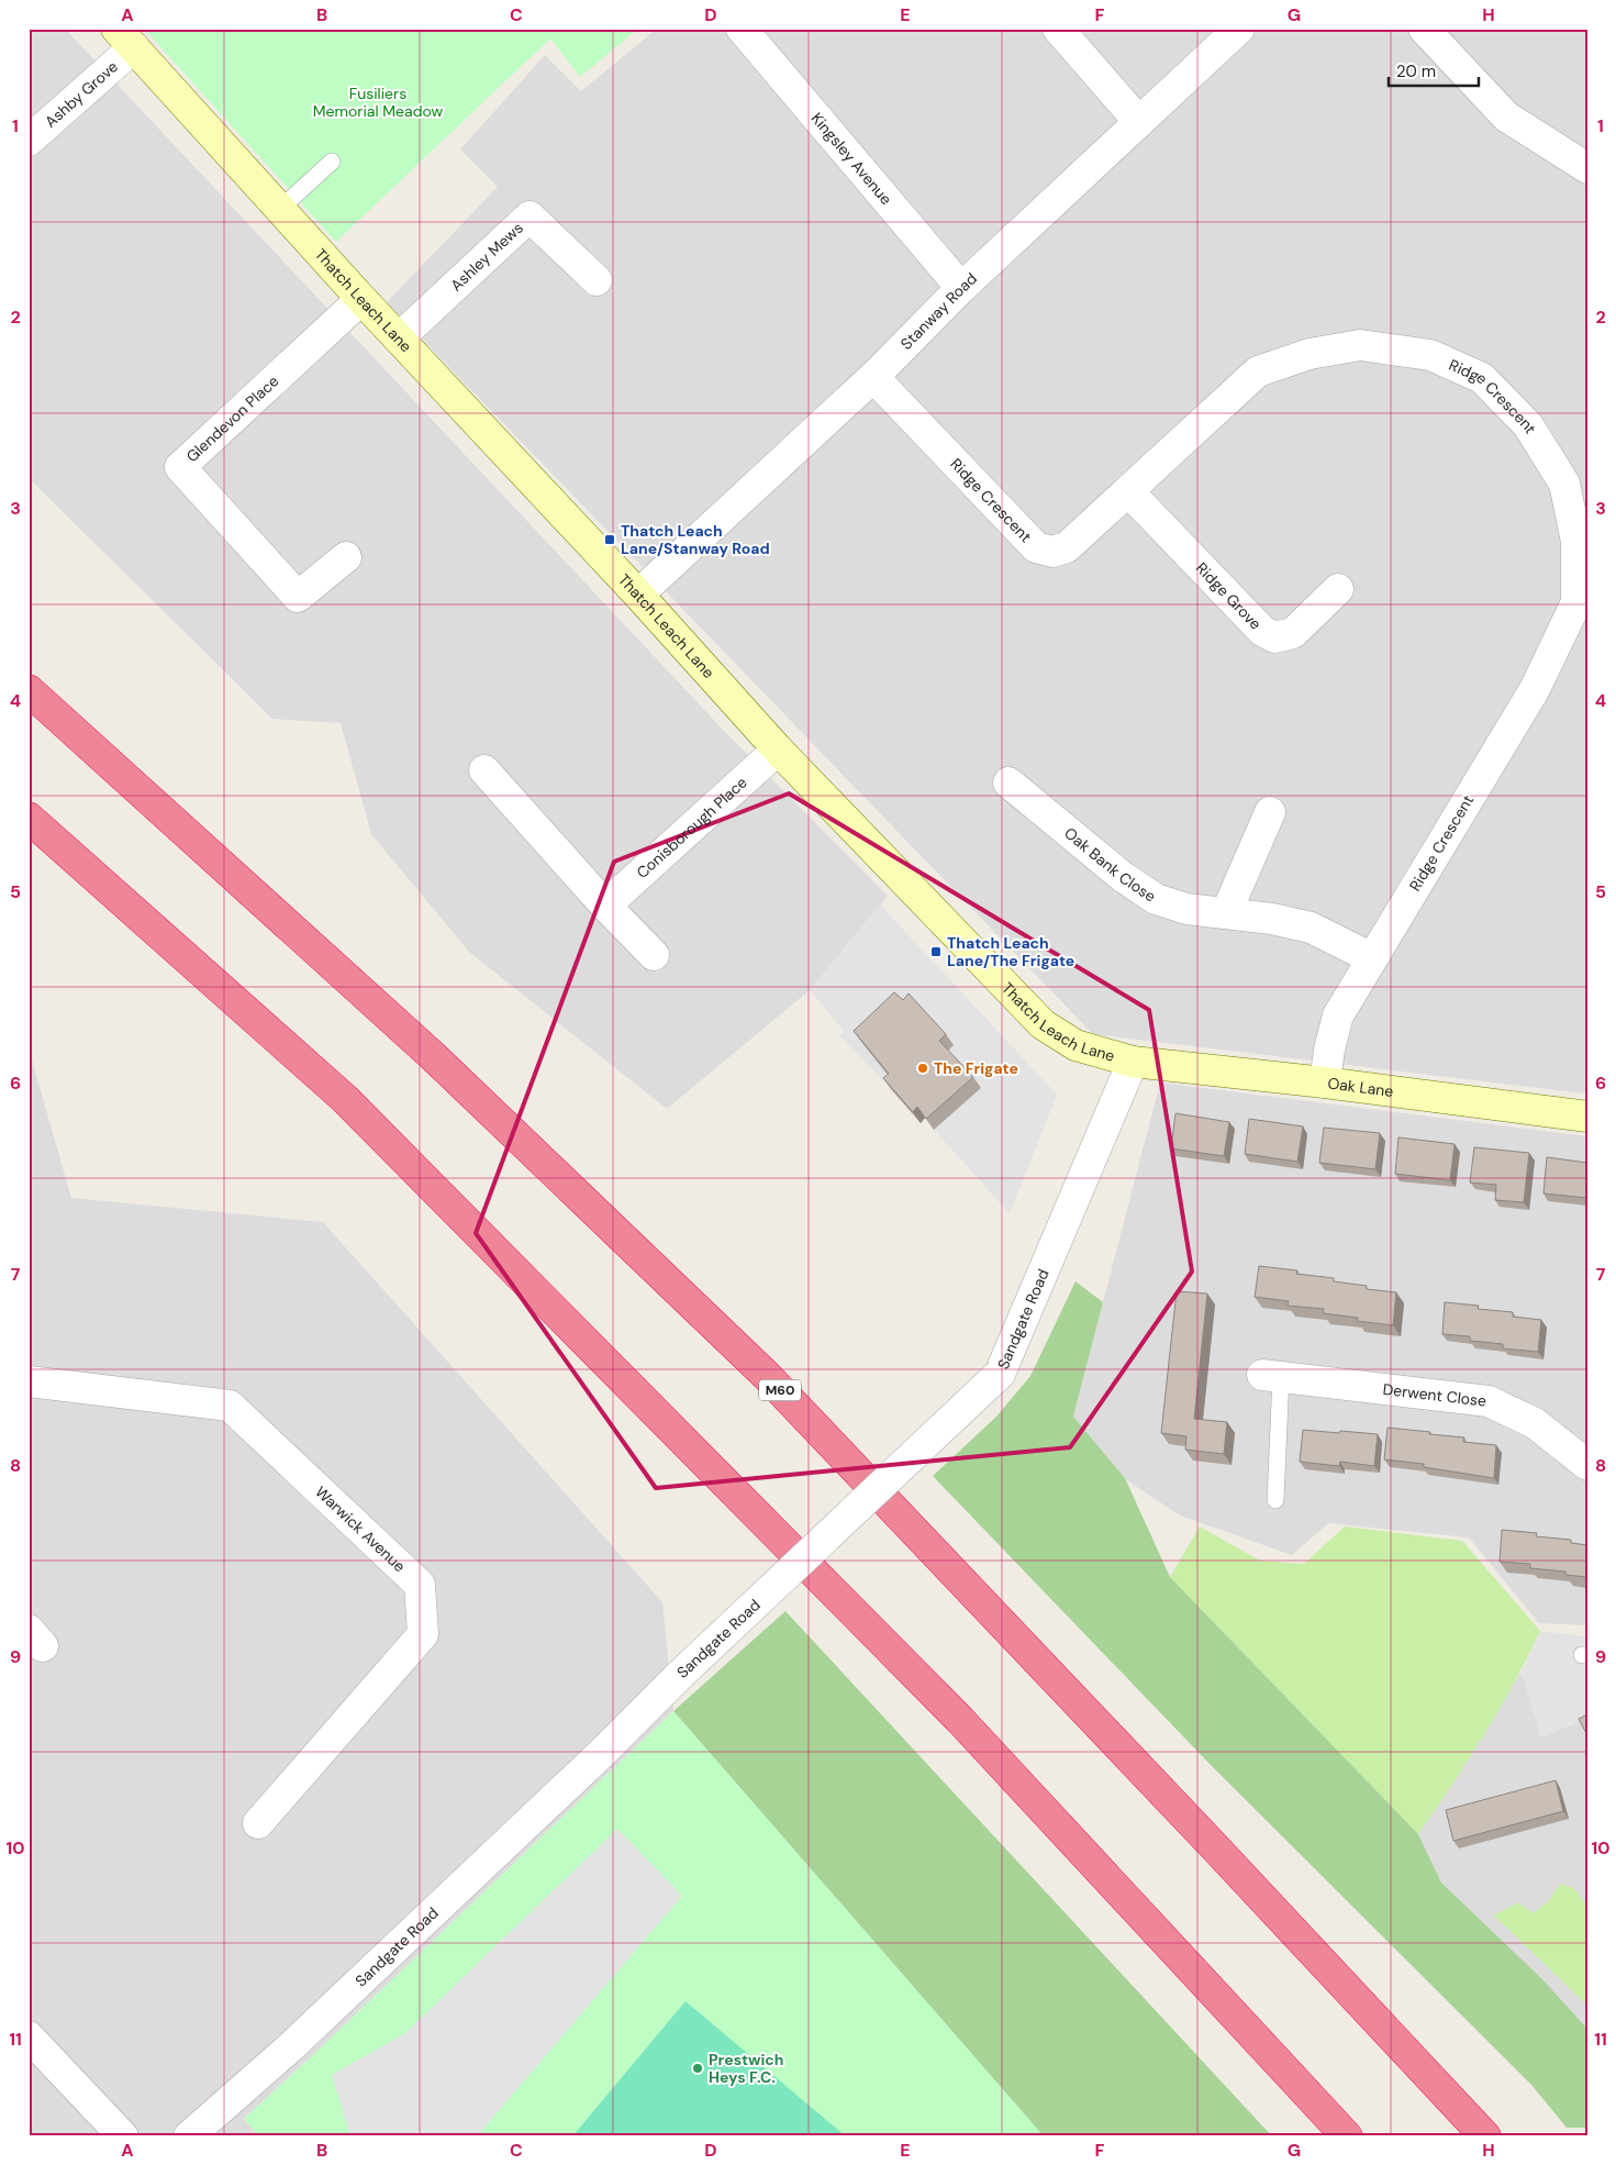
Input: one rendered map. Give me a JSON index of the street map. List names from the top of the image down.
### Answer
{
  "streets": {
    "highway": ["M60"],
    "street": [
      "Ashby Grove",
      "Kingsley Avenue",
      "Ashley Mews",
      "Thatch Leach Lane",
      "Stanway Road",
      "Ridge Crescent",
      "Glendevon Place",
      "Ridge Grove",
      "Conisborough Place",
      "Oak Bank Close",
      "Oak Lane",
      "Sandgate Road",
      "Derwent Close",
      "Warwick Avenue"
    ]
  },
  "crossings": [
    ["Ashby Grove", "Thatch Leach Lane"],
    ["Kingsley Avenue", "Stanway Road"],
    ["Ashley Mews", "Thatch Leach Lane"],
    ["Thatch Leach Lane", "Stanway Road"],
    ["Thatch Leach Lane", "Glendevon Place"],
    ["Thatch Leach Lane", "Conisborough Place"],
    ["Thatch Leach Lane", "Oak Lane"],
    ["Thatch Leach Lane", "Sandgate Road"],
    ["Stanway Road", "Ridge Crescent"],
    ["Ridge Crescent", "Ridge Grove"],
    ["Ridge Crescent", "Oak Bank Close"],
    ["Ridge Crescent", "Oak Lane"],
    ["Oak Lane", "Sandgate Road"]
  ],
  "parks": ["Fusiliers Memorial Meadow"],
  "places": {
    "transit": ["Thatch Leach Lane/Stanway Road", "Thatch Leach Lane/The Frigate"],
    "other": ["The Frigate", "Prestwich Heys F.C."]
  },
  "scale_bar": "20 m",
  "grid": {
    "columns": [
      "A",
      "B",
      "C",
      "D",
      "E",
      "F",
      "G",
      "H"
    ],
    "rows": [
      "1",
      "2",
      "3",
      "4",
      "5",
      "6",
      "7",
      "8",
      "9",
      "10",
      "11"
    ]
  }
}
